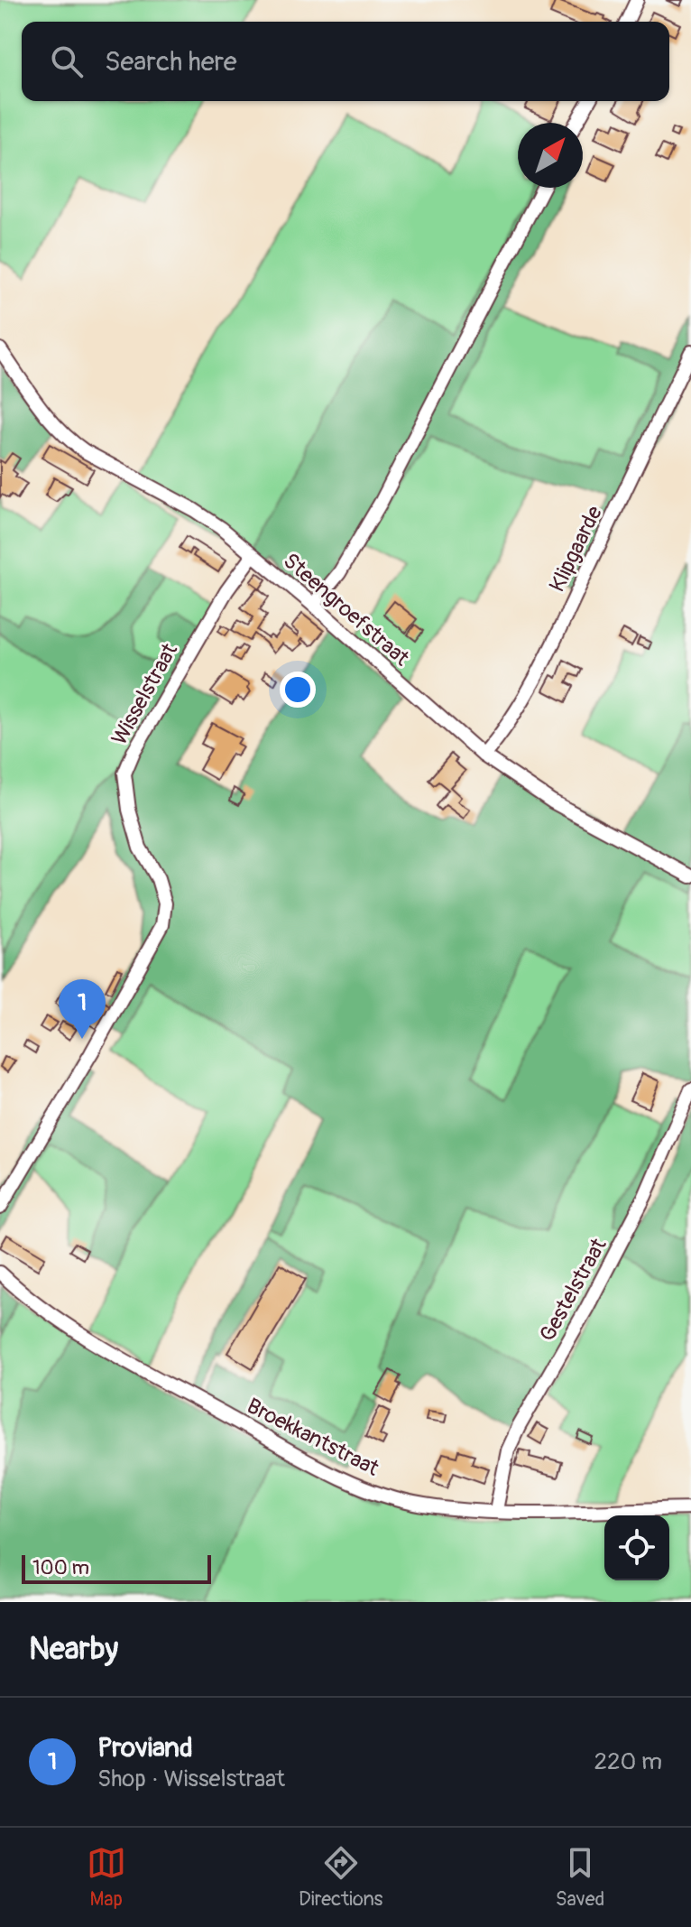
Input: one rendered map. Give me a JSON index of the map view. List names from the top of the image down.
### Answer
{
  "streets": {
    "street": [
      "Klipgaarde",
      "Steengroefstraat",
      "Wisselstraat",
      "Gestelstraat",
      "Broekkantstraat"
    ]
  },
  "crossings": [
    ["Klipgaarde", "Steengroefstraat"],
    ["Steengroefstraat", "Wisselstraat"],
    ["Gestelstraat", "Broekkantstraat"]
  ],
  "scale_bar": "100 m",
  "north": "top right",
  "page": {
    "search": "Search here",
    "pins": "1",
    "scale": "100 m",
    "heading": "Nearby",
    "list": [
      {
        "mark": "1",
        "name": "Proviand",
        "note": "Shop · Wisselstraat",
        "value": "220 m"
      }
    ],
    "nav": ["Map", "Directions", "Saved"]
  }
}
